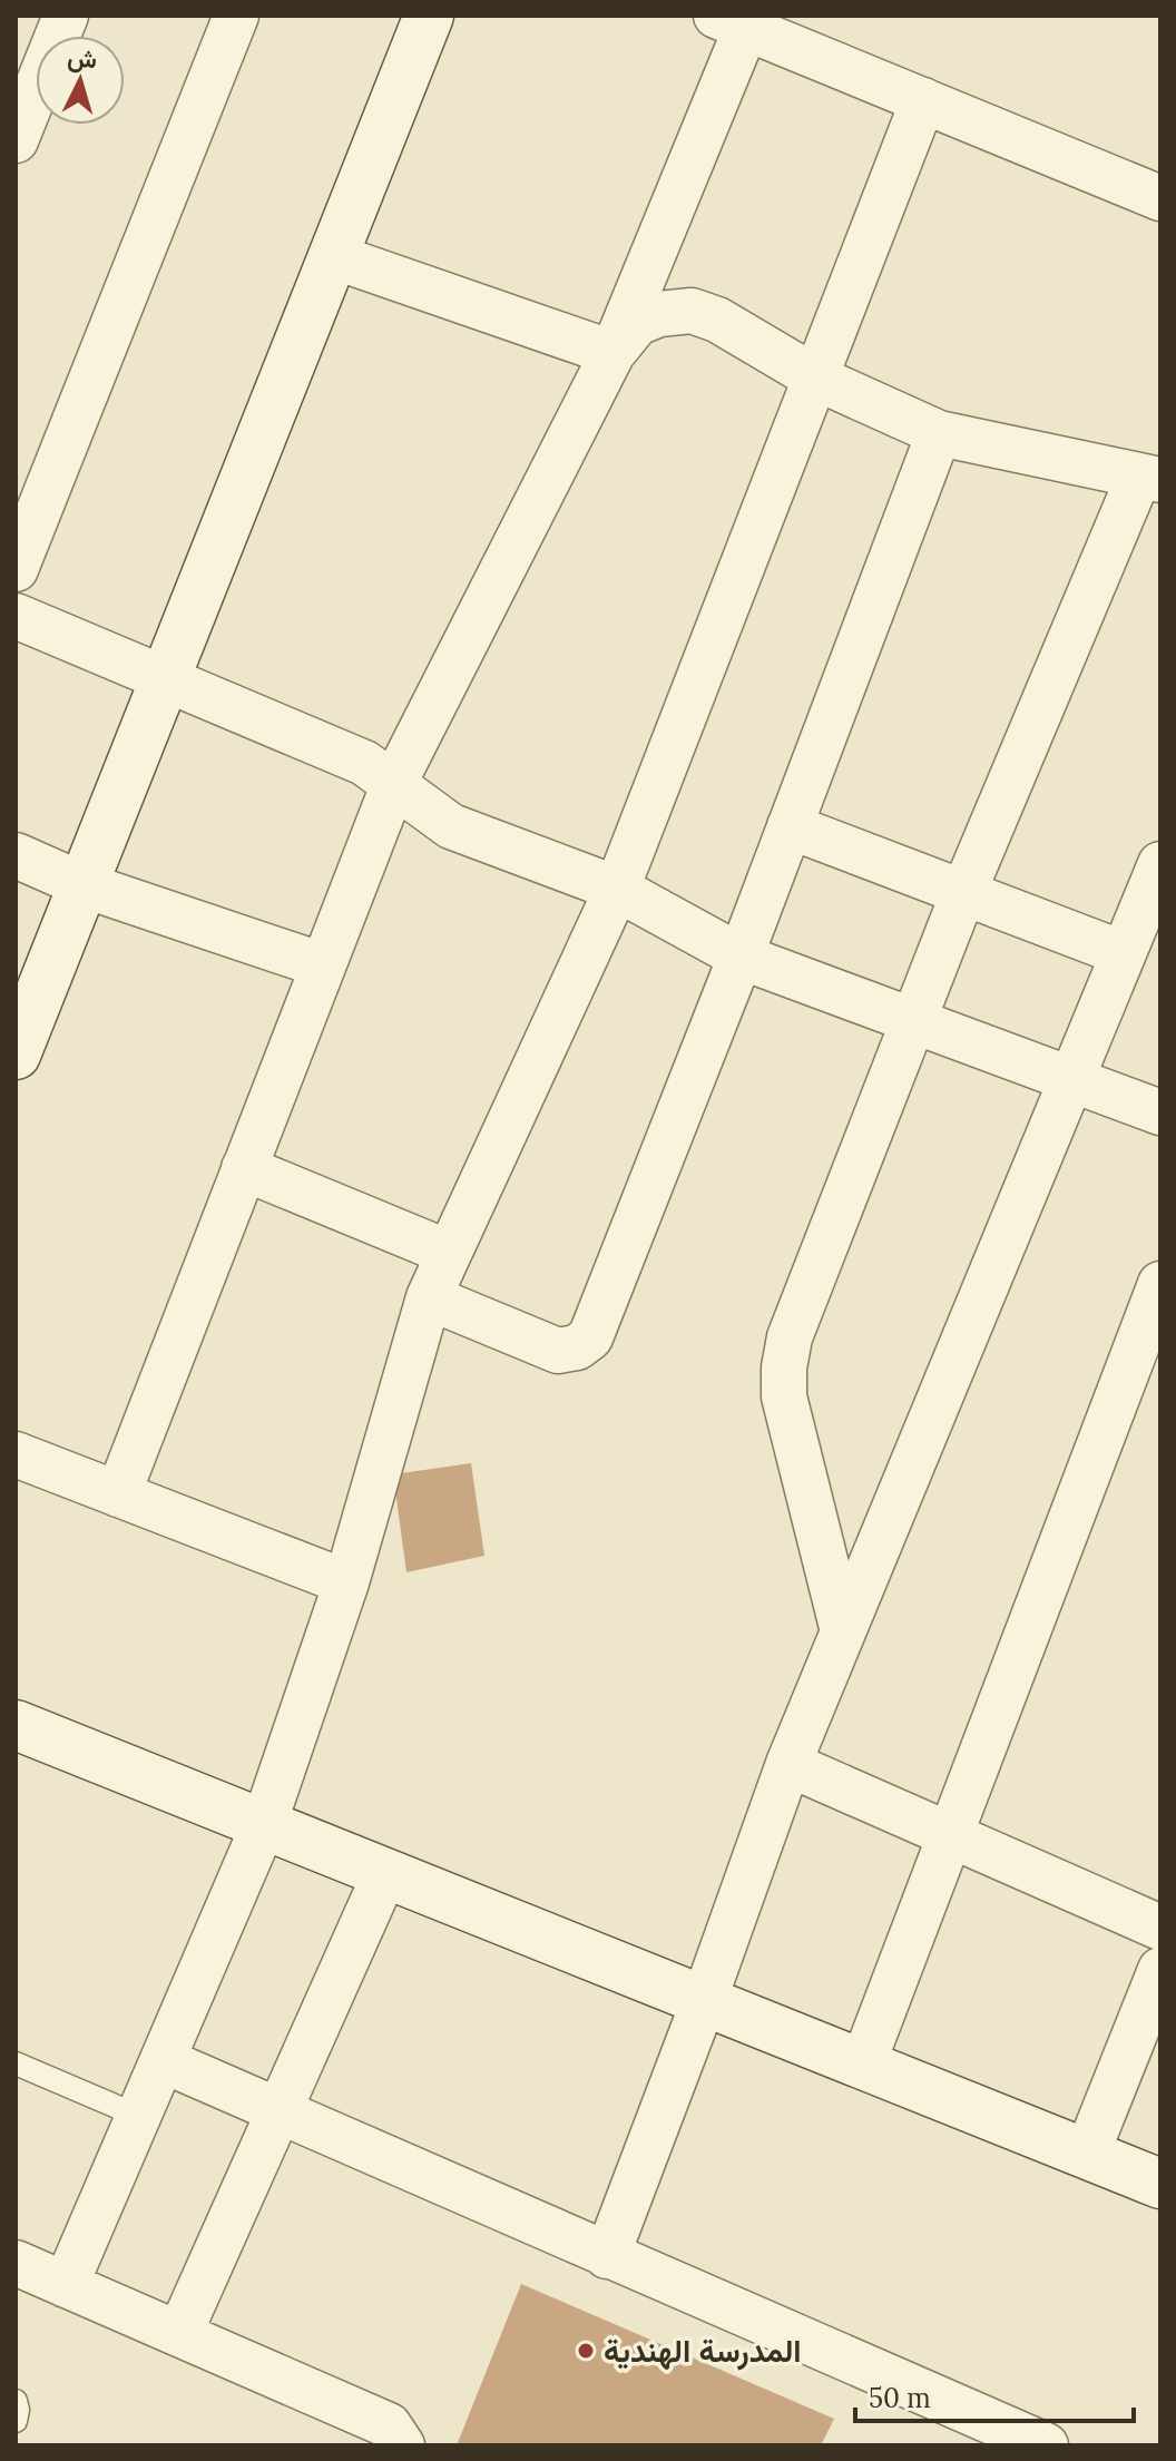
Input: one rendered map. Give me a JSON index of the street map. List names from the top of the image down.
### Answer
{
  "places": ["المدرسة الهندية"],
  "scale_bar": "50 m",
  "north": "top"
}
